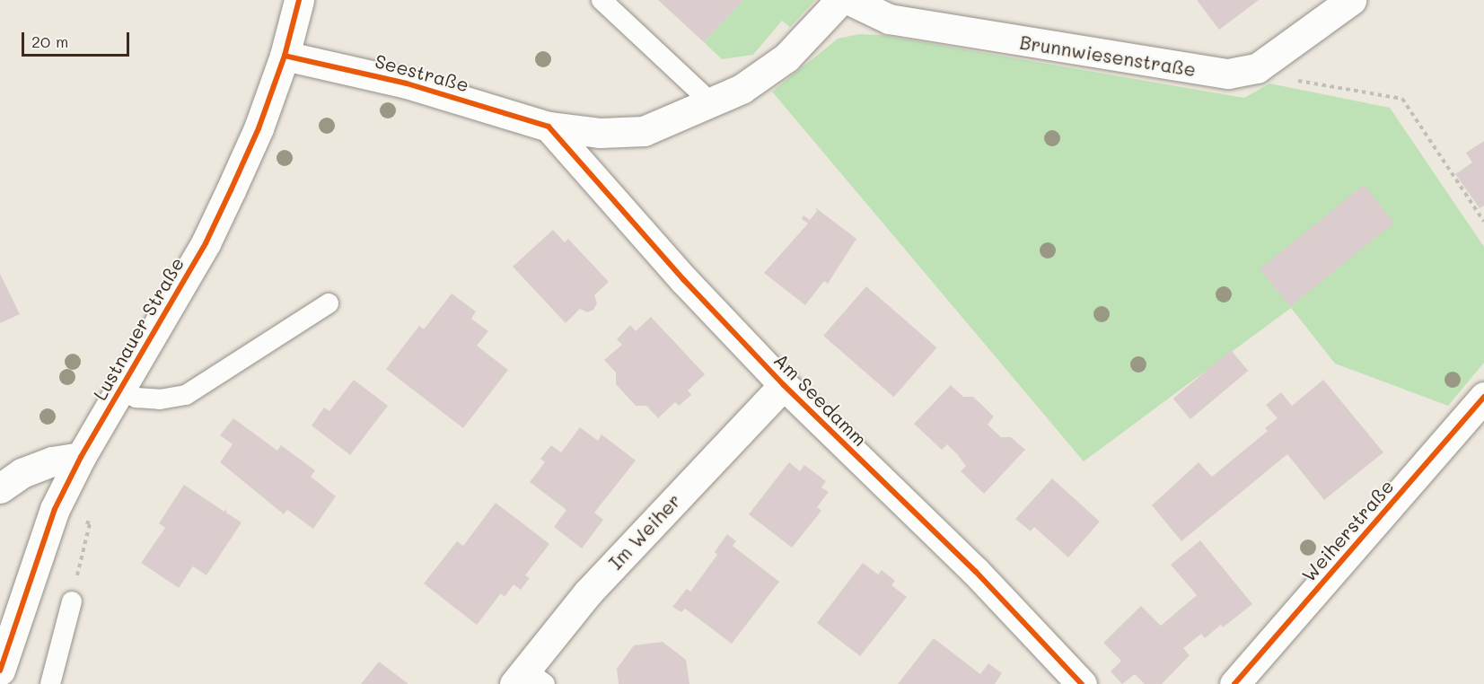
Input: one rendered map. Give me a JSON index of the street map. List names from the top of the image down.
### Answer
{
  "streets": {
    "street": [
      "Brunnwiesenstraße",
      "Seestraße",
      "Lustnauer Straße",
      "Am Seedamm",
      "Weiherstraße",
      "Im Weiher"
    ]
  },
  "crossings": [
    ["Seestraße", "Lustnauer Straße"],
    ["Seestraße", "Am Seedamm"],
    ["Am Seedamm", "Im Weiher"]
  ],
  "scale_bar": "20 m"
}
